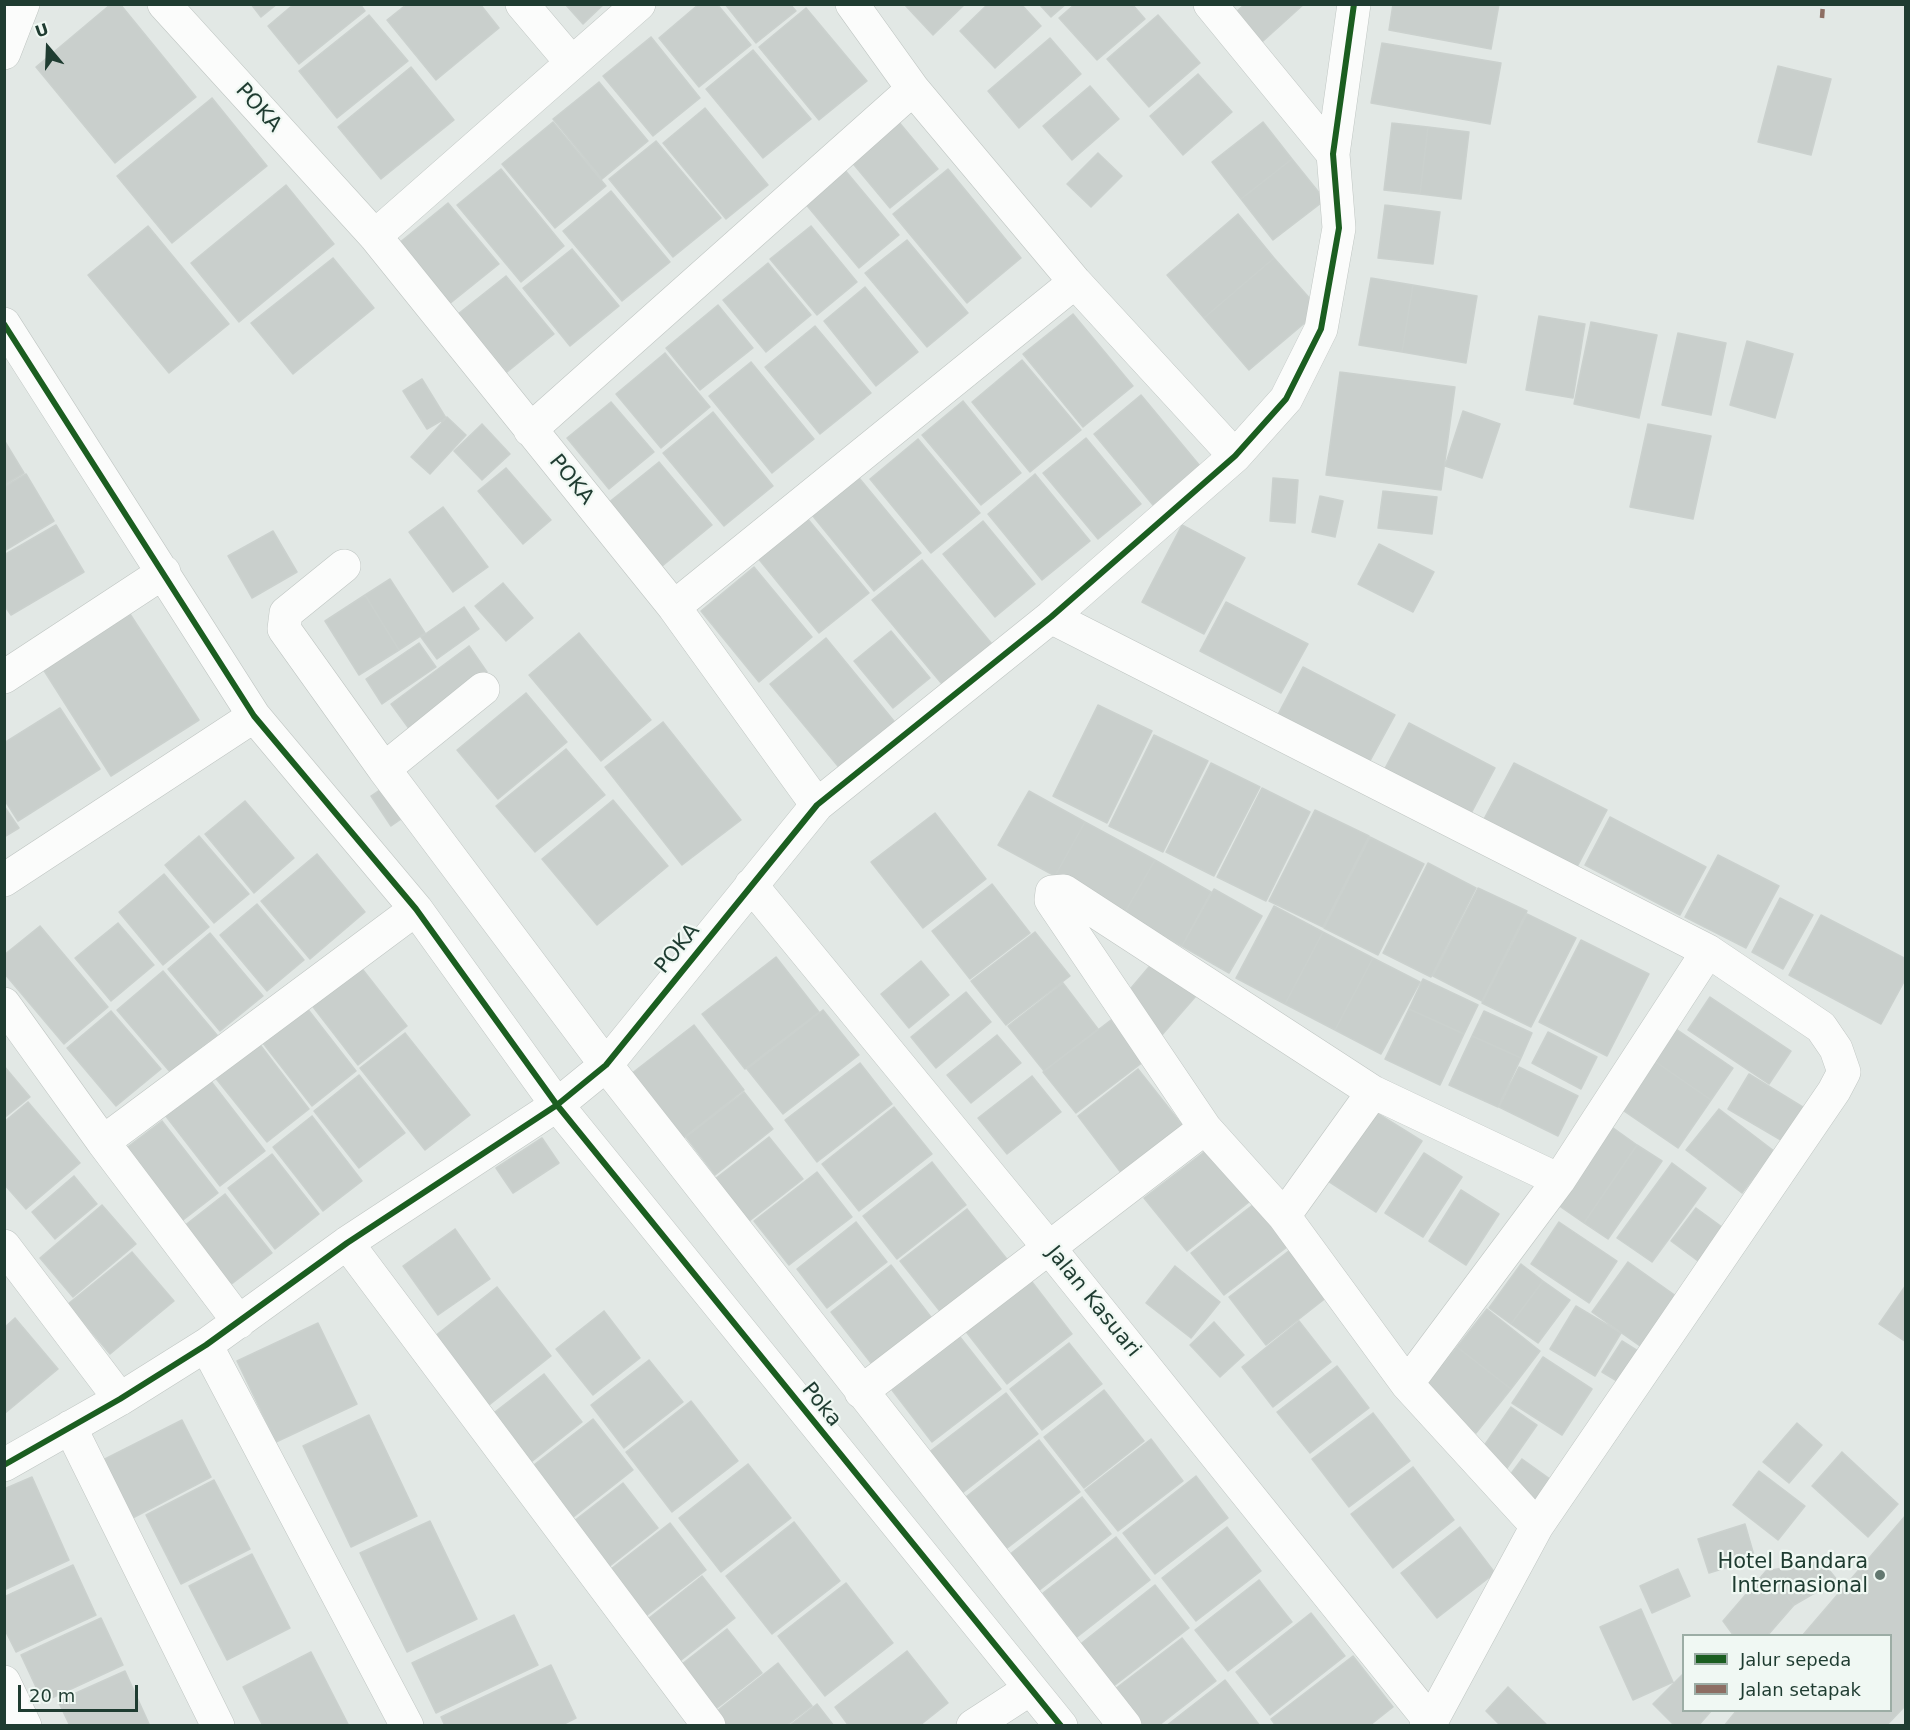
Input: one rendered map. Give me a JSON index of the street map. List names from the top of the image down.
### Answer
{
  "streets": {
    "street": ["POKA", "Jalan Kasuari", "Poka"]
  },
  "crossings": [
    ["POKA", "Jalan Kasuari"],
    ["POKA", "Poka"]
  ],
  "places": ["Hotel Bandara Internasional"],
  "legend": ["Jalur sepeda", "Jalan setapak"],
  "scale_bar": "20 m",
  "north": "top"
}
